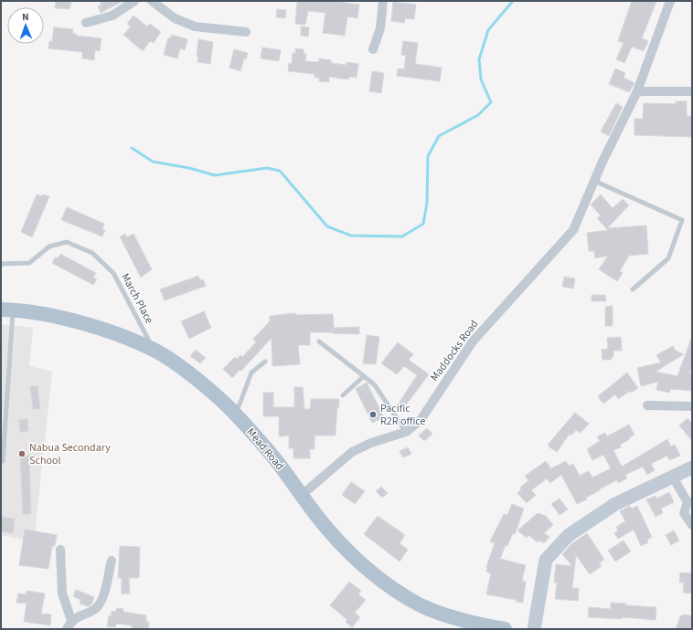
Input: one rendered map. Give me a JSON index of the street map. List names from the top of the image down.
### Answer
{
  "streets": {
    "main road": ["Mead Road"],
    "street": ["Maddocks Road"],
    "lane": ["March Place"]
  },
  "crossings": [
    ["March Place", "Mead Road"],
    ["Maddocks Road", "Mead Road"]
  ],
  "places": ["Pacific R2R office", "Nabua Secondary School"],
  "north": "top"
}
